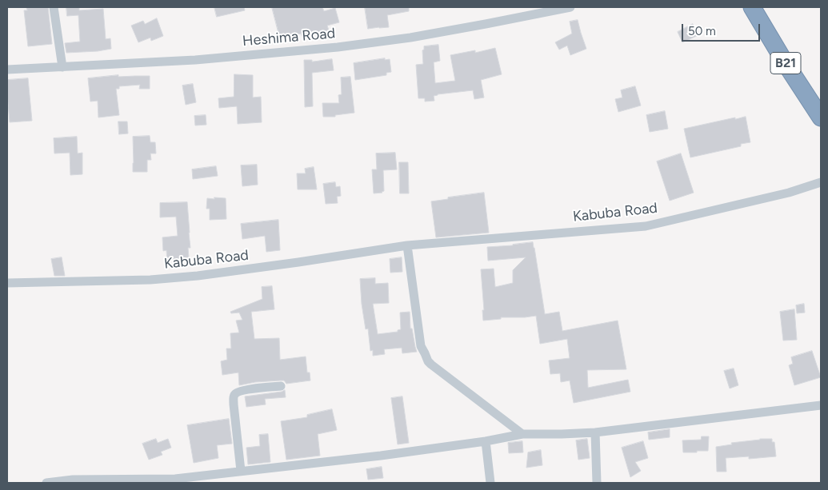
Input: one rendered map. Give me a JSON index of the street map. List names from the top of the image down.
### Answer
{
  "streets": {
    "highway": ["B21"],
    "street": ["Heshima Road", "Kabuba Road"]
  },
  "scale_bar": "50 m"
}
